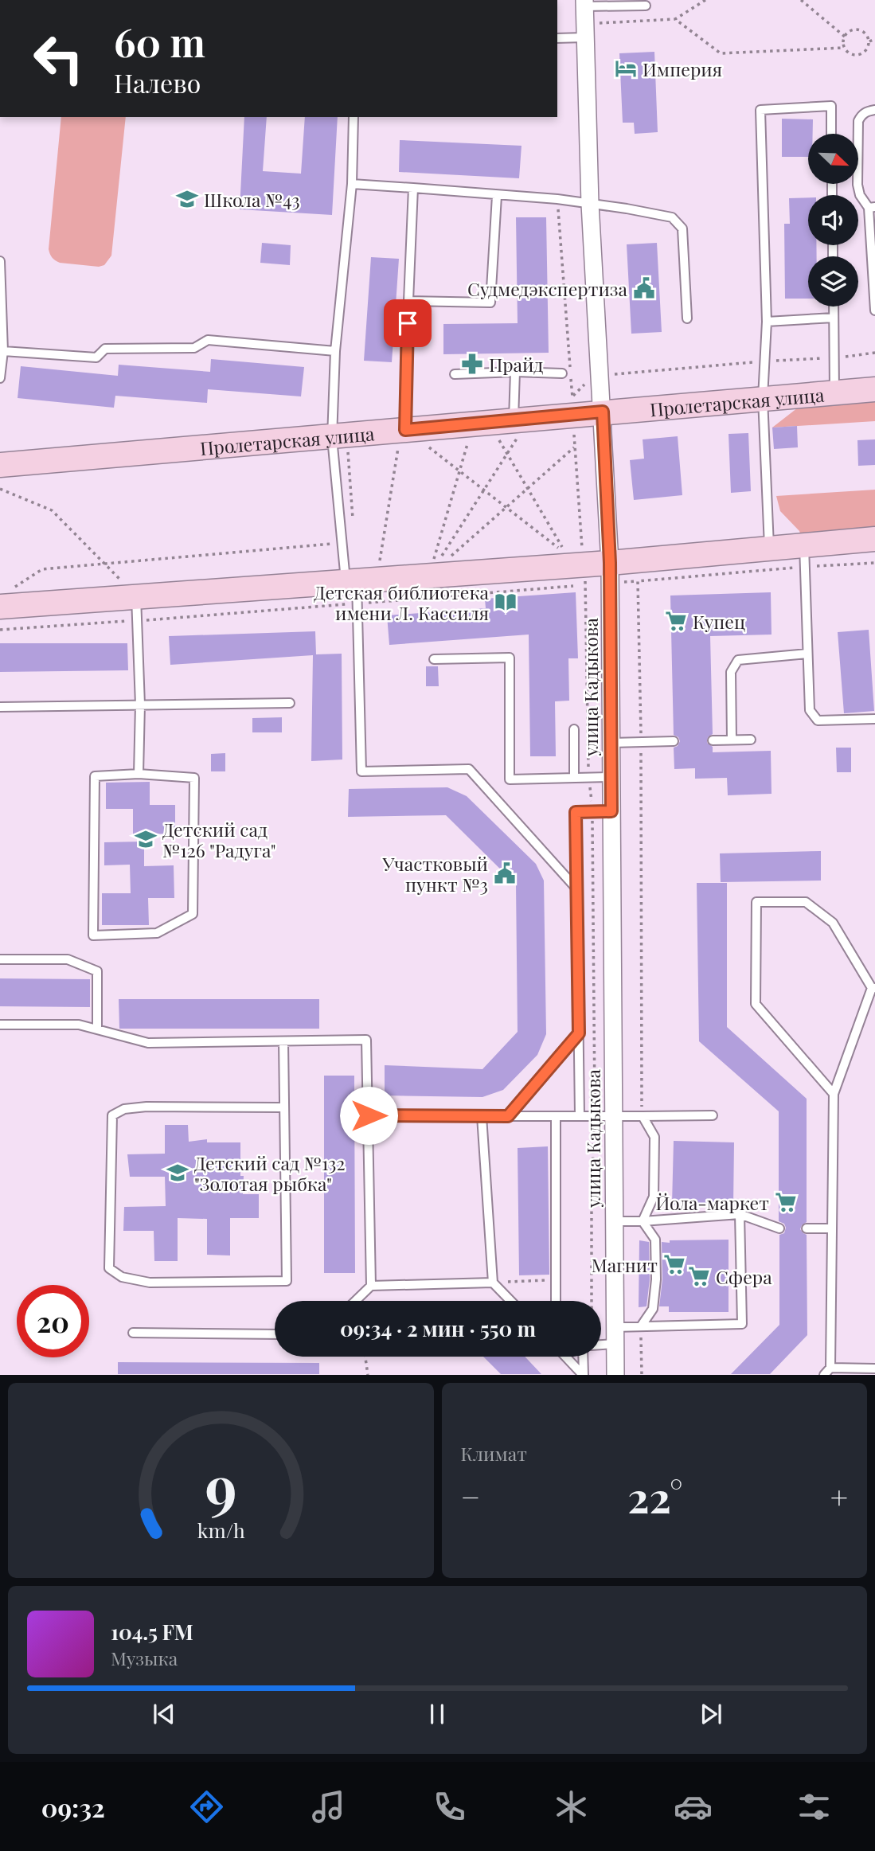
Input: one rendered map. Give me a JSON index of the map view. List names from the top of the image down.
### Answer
{
  "streets": {
    "street": ["Пролетарская улица", "улица Кадыкова"]
  },
  "crossings": [
    ["Пролетарская улица", "улица Кадыкова"]
  ],
  "places": {
    "hotel": ["Империя"],
    "school or university": ["Школа №43", "Детский сад №126 \"Радуга\"", "Детский сад №132 \"Золотая рыбка\""],
    "public building": ["Судмедэкспертиза", "Участковый пункт №3"],
    "pharmacy": ["Прайд"],
    "library": ["Детская библиотека имени Л. Кассиля"],
    "supermarket": [
      "Купец",
      "Йола-маркет",
      "Магнит",
      "Сфера"
    ]
  },
  "north": "bottom right",
  "page": {
    "turn": ["60 m", "Налево"],
    "limit": "20",
    "trip": "09:34 · 2 мин · 550 m",
    "tile": "Климат",
    "heat": ["−", "22°", "+"],
    "song": ["104.5 FM", "Музыка"],
    "tabs": "09:32",
    "gauge": ["9", "km/h"]
  }
}
